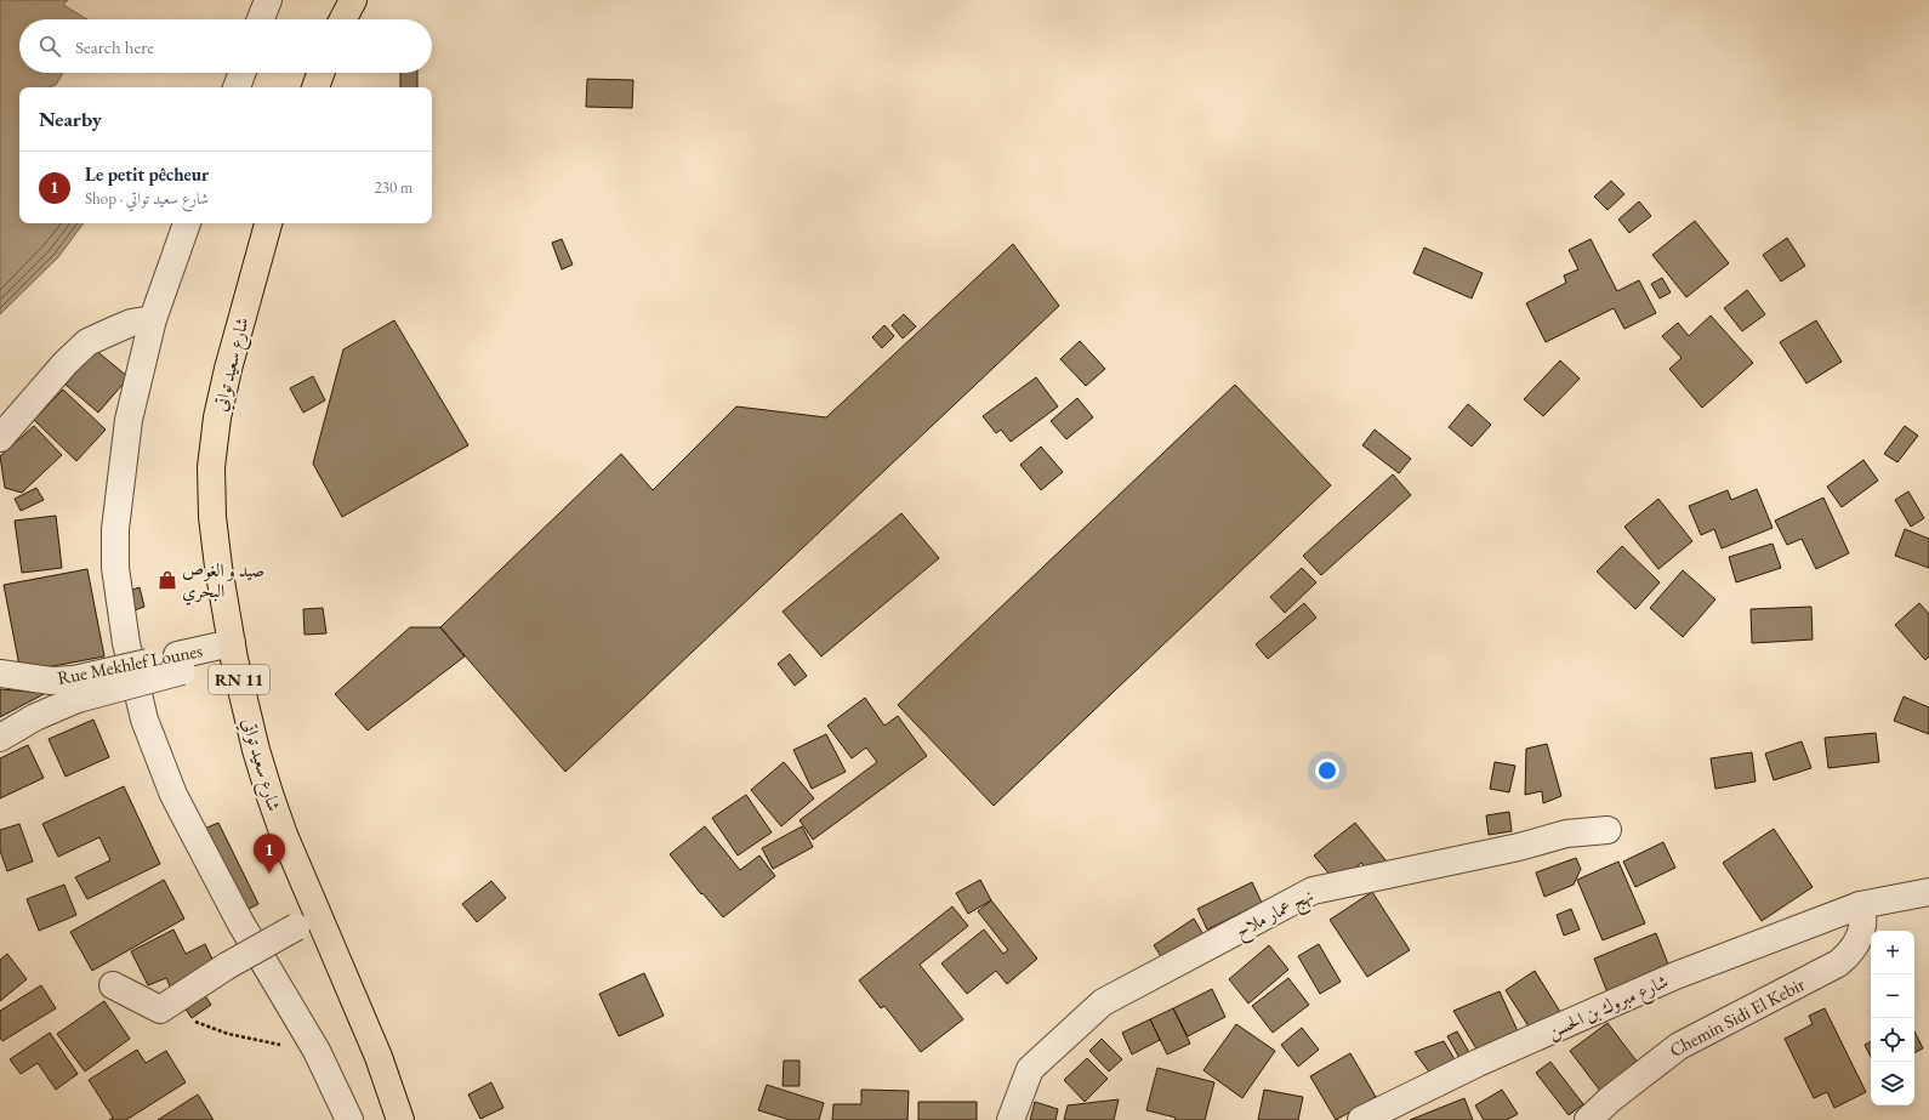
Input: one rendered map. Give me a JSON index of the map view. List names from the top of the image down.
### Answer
{
  "streets": {
    "main road": ["شارع سعيد تواتي", "RN 11"],
    "street": [
      "Rue Mekhlef Lounes",
      "نهج عمار ملاح",
      "شارع مبروك بن الحسن",
      "Chemin Sidi El Kebir"
    ]
  },
  "crossings": [
    ["شارع مبروك بن الحسن", "Chemin Sidi El Kebir"]
  ],
  "places": {
    "shop": ["صيد و الغوص البحري"]
  },
  "page": {
    "search": "Search here",
    "heading": "Nearby",
    "list": [
      {
        "mark": "1",
        "name": "Le petit pêcheur",
        "note": "Shop · شارع سعيد تواتي",
        "value": "230 m"
      }
    ],
    "pins": "1",
    "map_buttons": ["+", "−"]
  }
}
